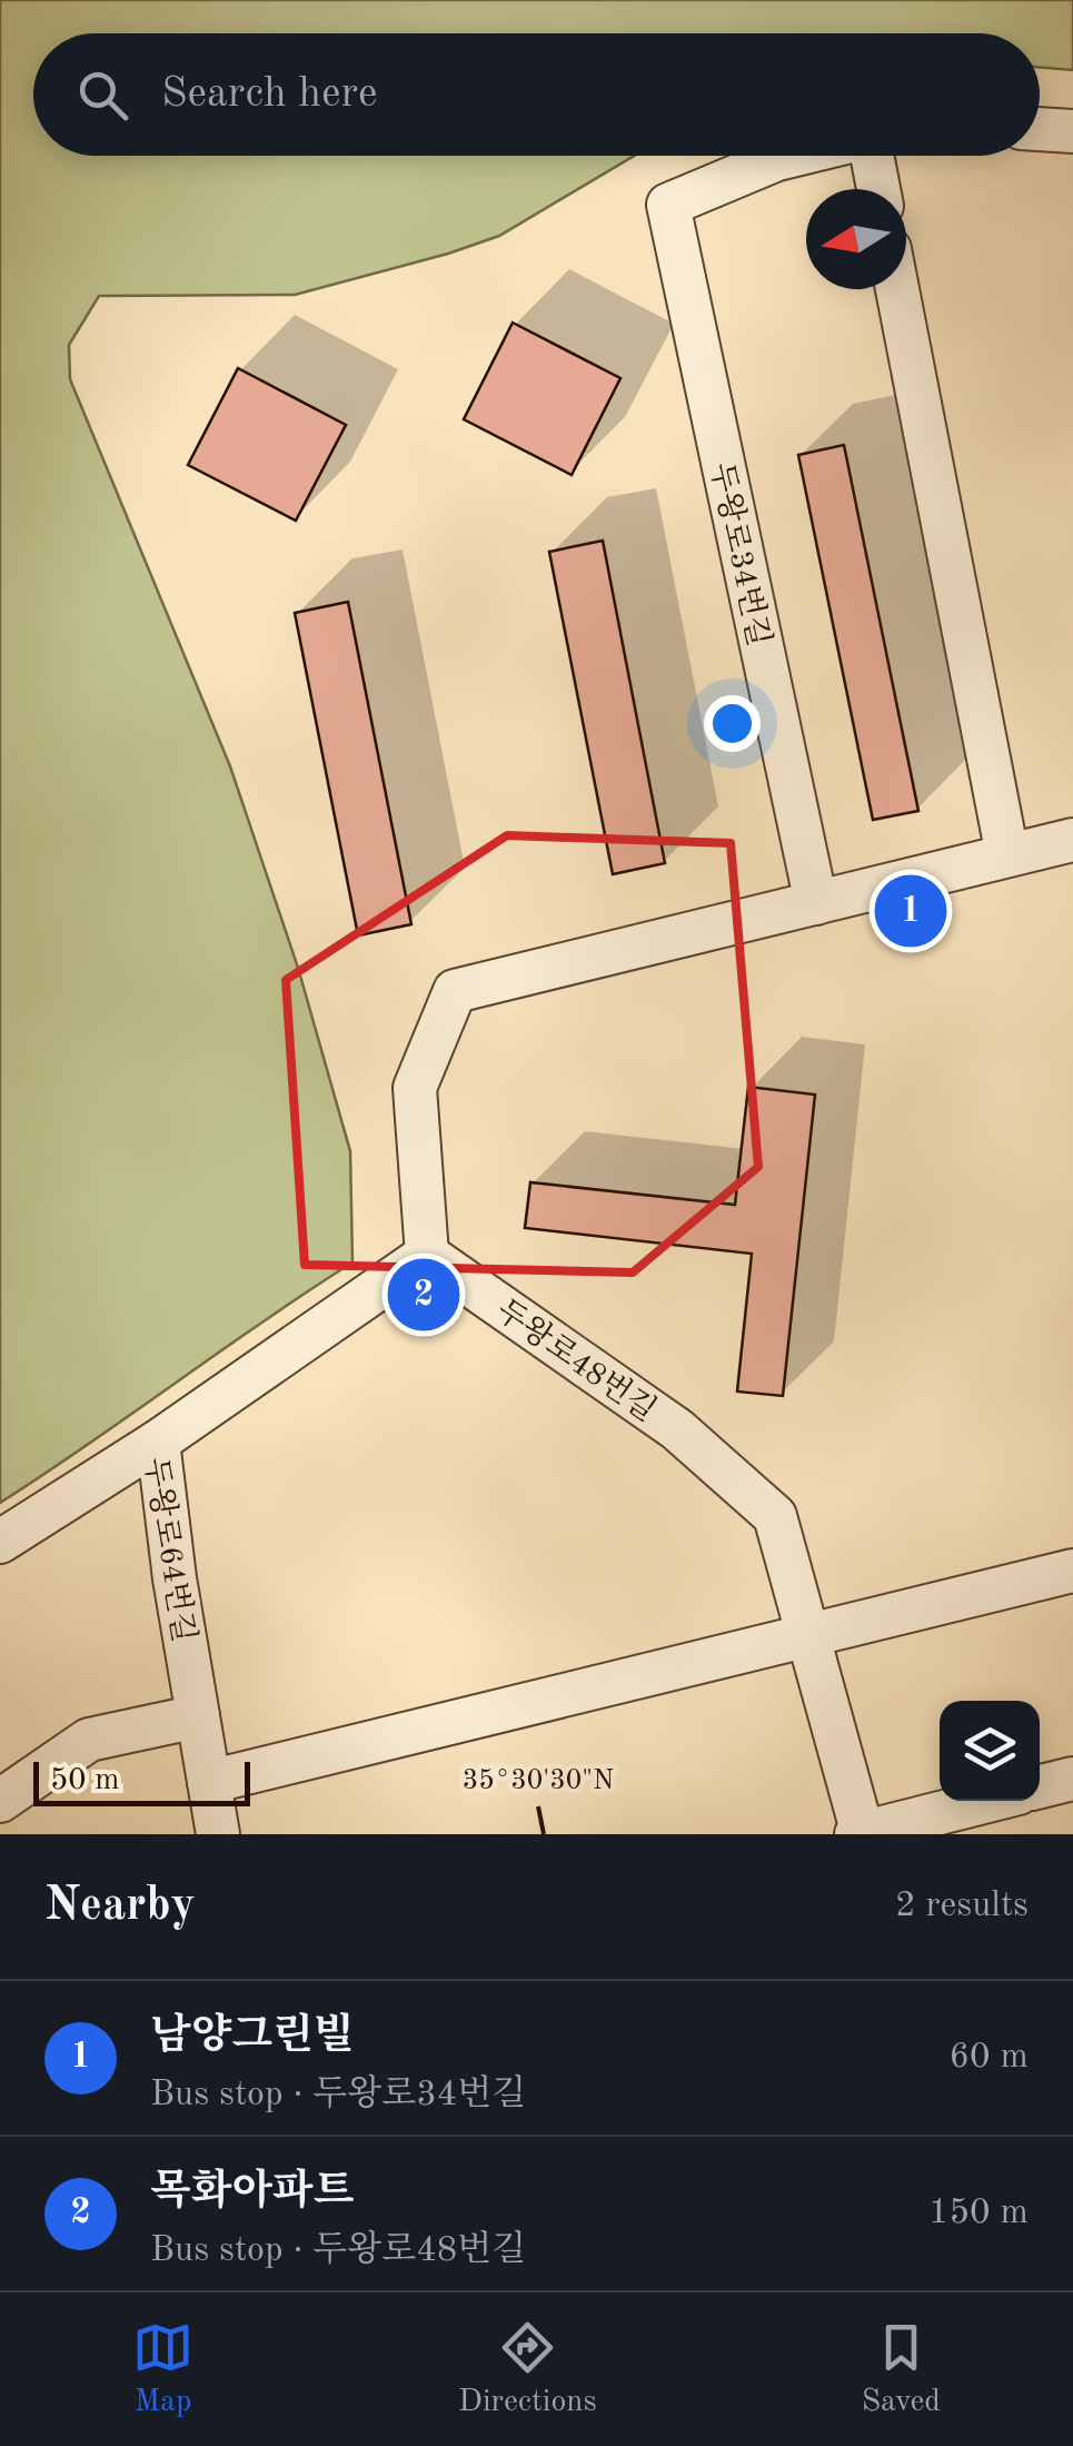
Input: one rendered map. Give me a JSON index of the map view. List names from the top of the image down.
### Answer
{
  "streets": {
    "street": ["두왕로34번길", "두왕로48번길", "두왕로64번길"]
  },
  "scale_bar": "50 m",
  "north": "left",
  "page": {
    "search": "Search here",
    "pins": ["1", "2"],
    "scale": "50 m",
    "heading": ["Nearby", "2 results"],
    "list": [
      {
        "mark": "1",
        "name": "남양그린빌",
        "note": "Bus stop · 두왕로34번길",
        "value": "60 m"
      },
      {
        "mark": "2",
        "name": "목화아파트",
        "note": "Bus stop · 두왕로48번길",
        "value": "150 m"
      }
    ],
    "nav": ["Map", "Directions", "Saved"]
  },
  "coordinates": ["35°30'30\"N"]
}
